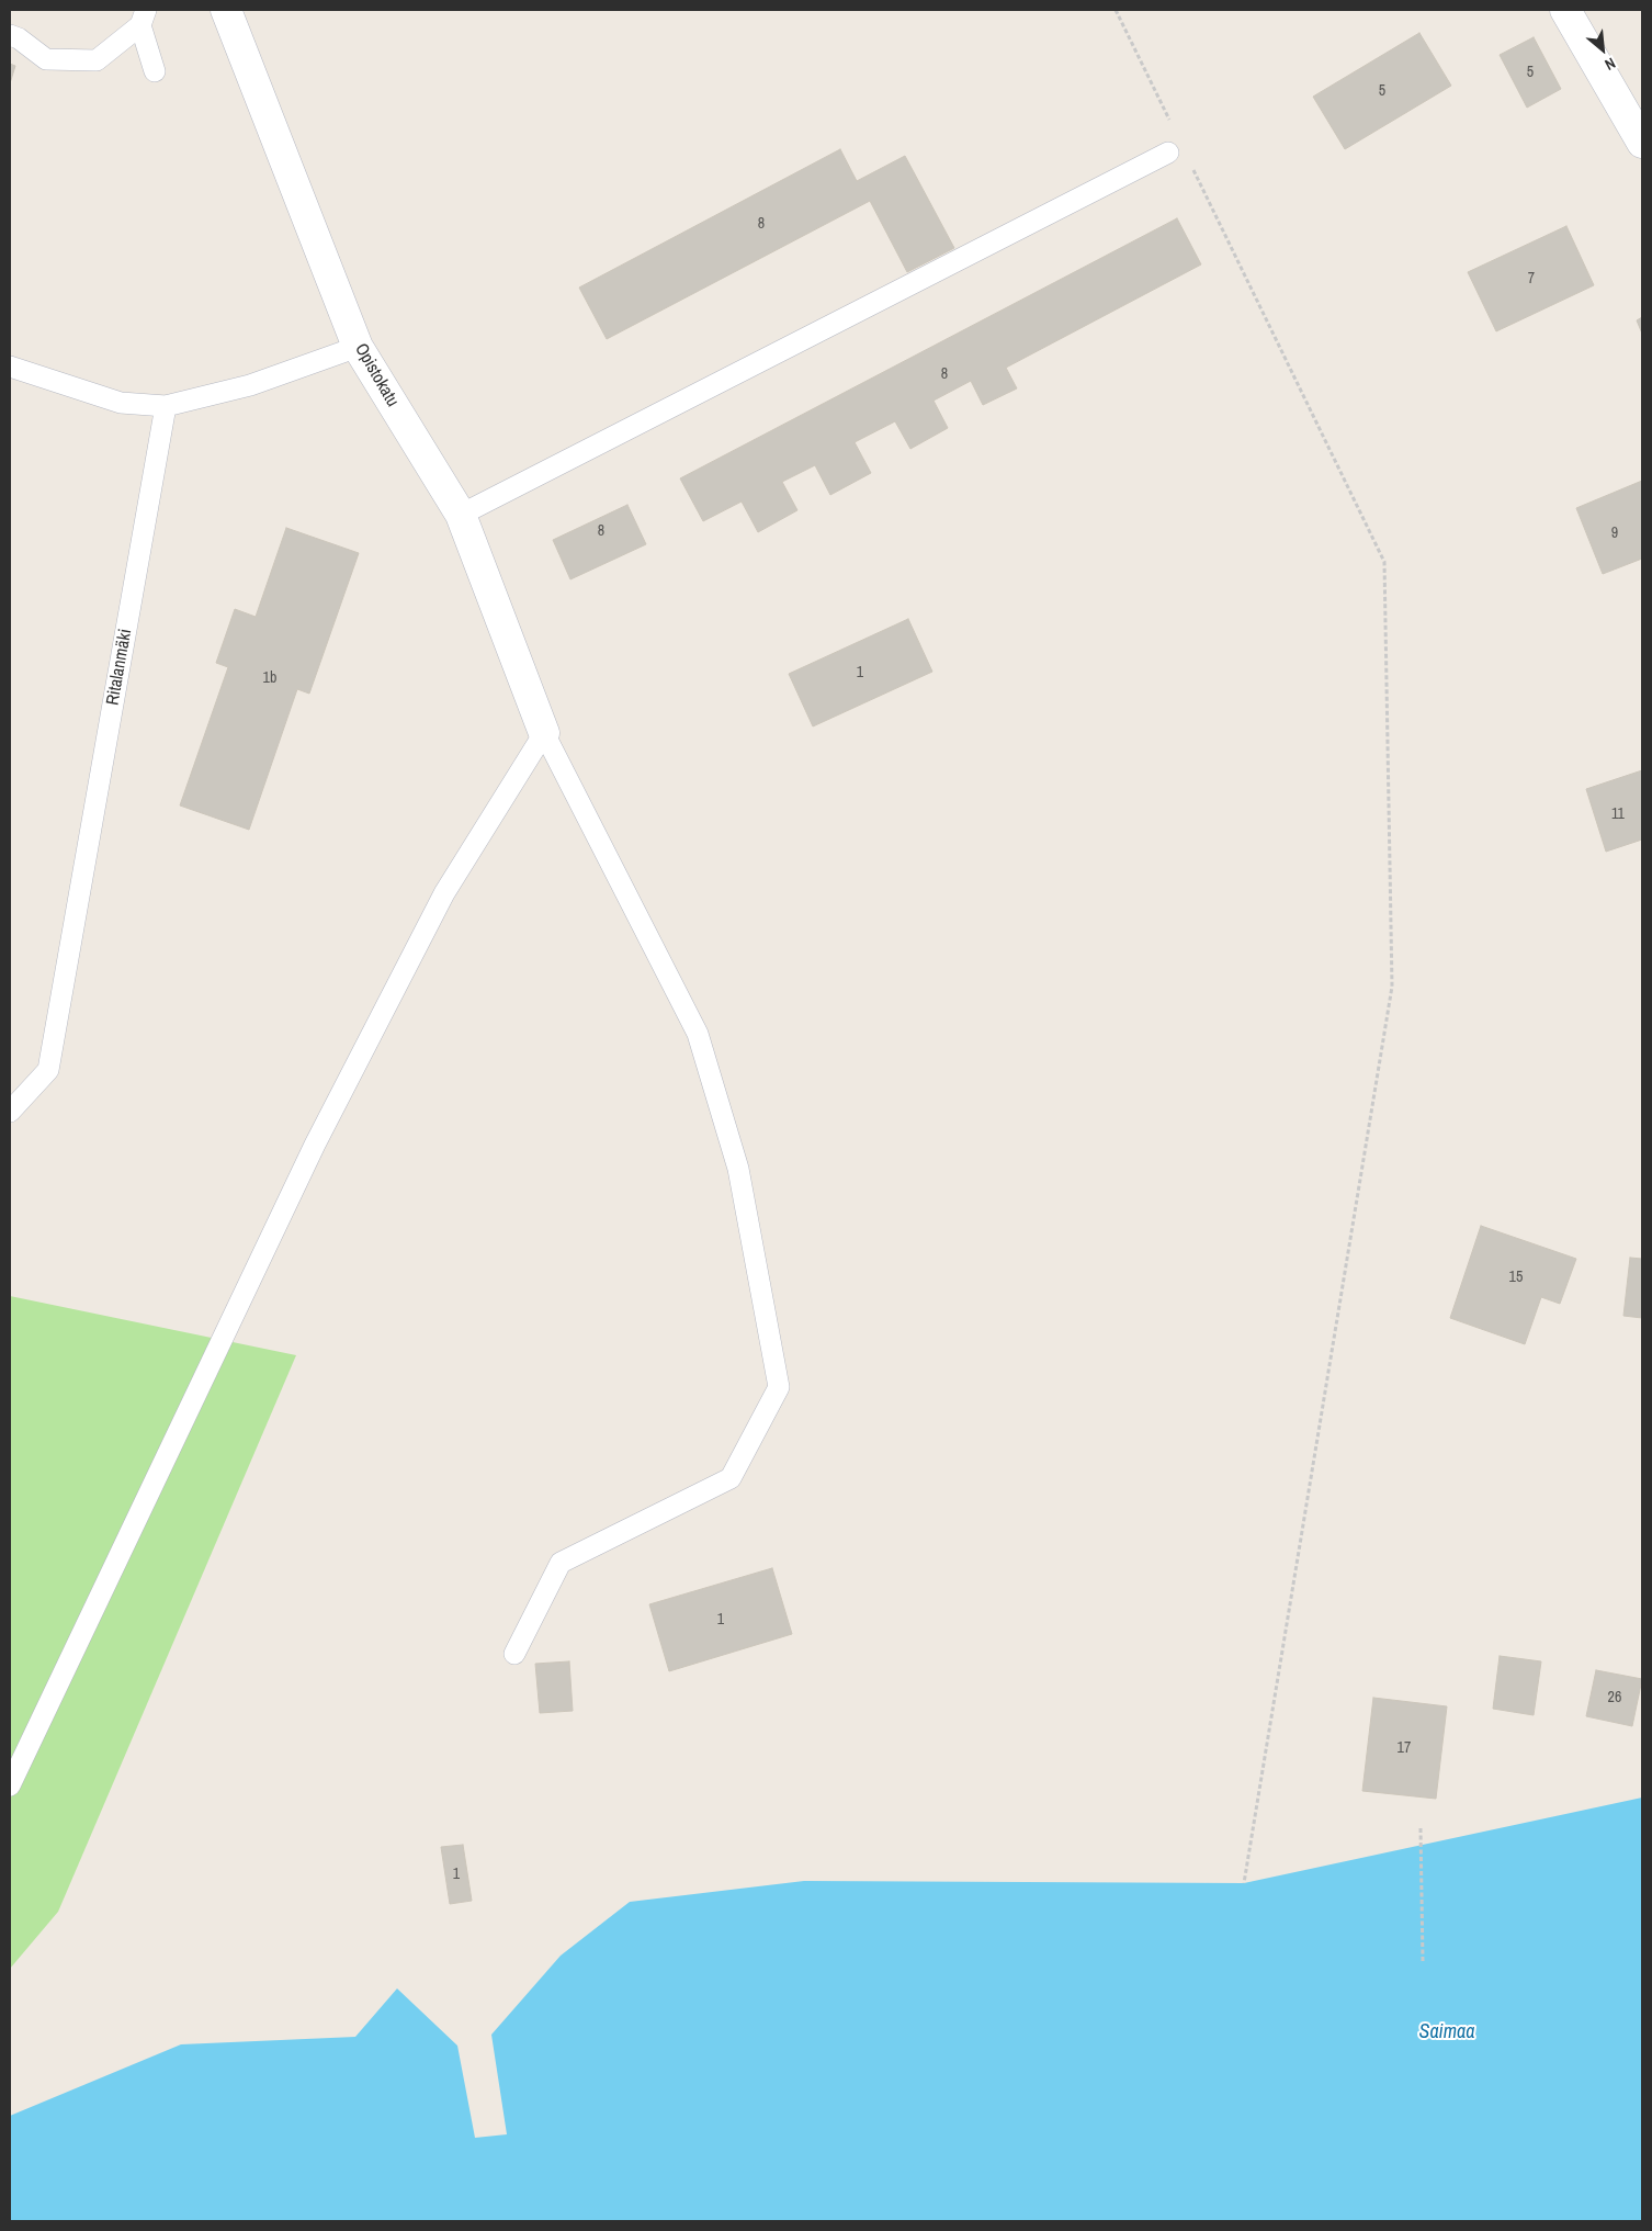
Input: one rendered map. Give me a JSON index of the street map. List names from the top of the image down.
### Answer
{
  "streets": {
    "street": ["Opistokatu"],
    "lane": ["Ritalanmäki"]
  },
  "water": ["Saimaa"],
  "house_numbers": [
    "5",
    "5",
    "8",
    "7",
    "8",
    "8",
    "9",
    "1",
    "1b",
    "11",
    "15",
    "1",
    "26",
    "17",
    "1"
  ],
  "north": "bottom right"
}
